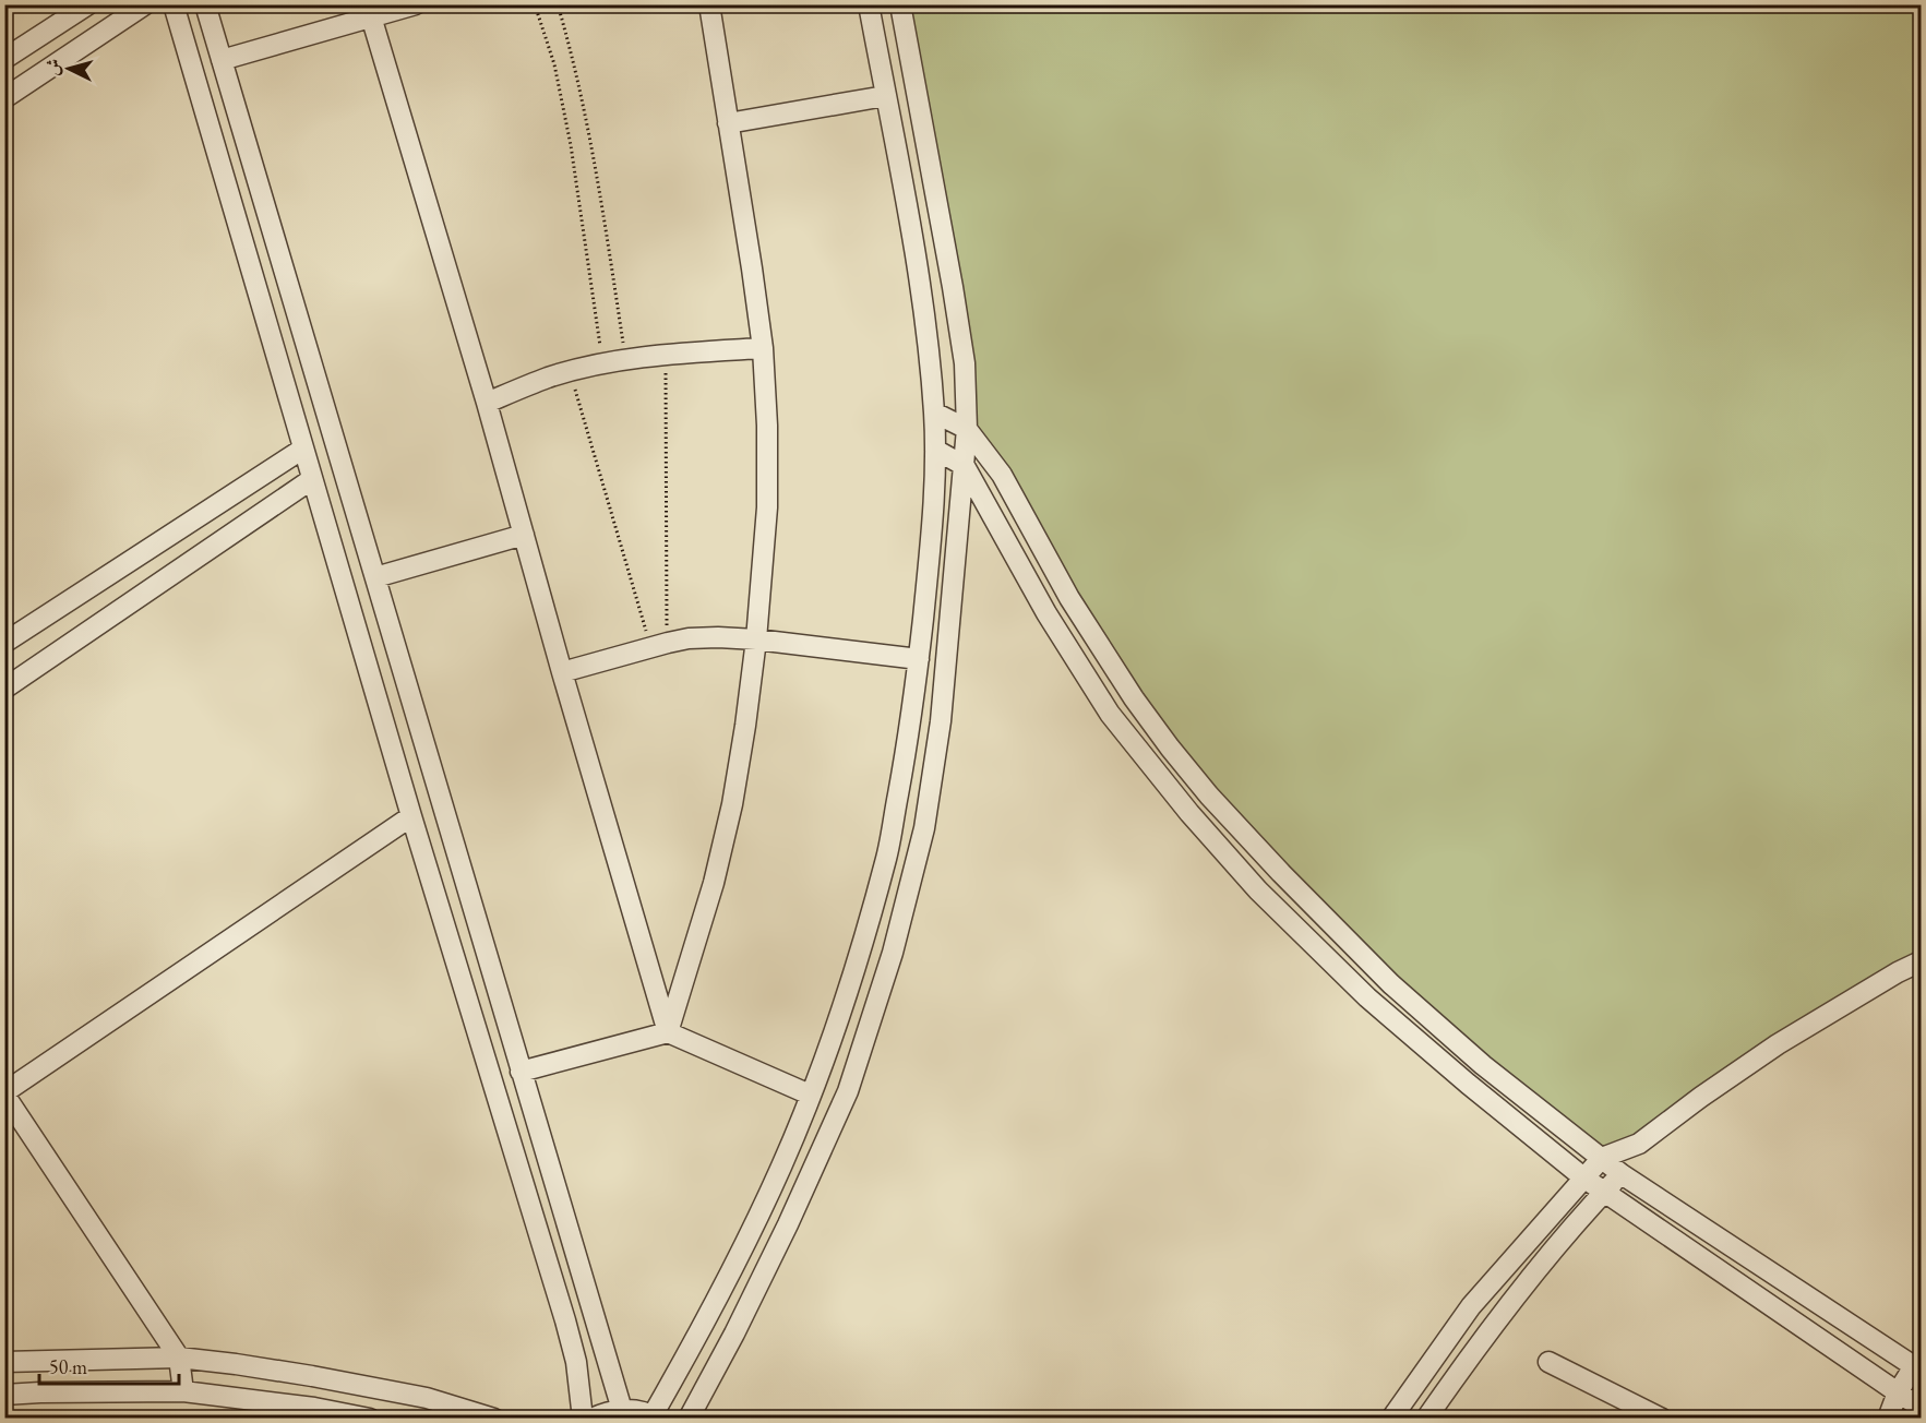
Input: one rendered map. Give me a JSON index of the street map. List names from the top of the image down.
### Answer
{
  "scale_bar": "50 m",
  "north": "left"
}
